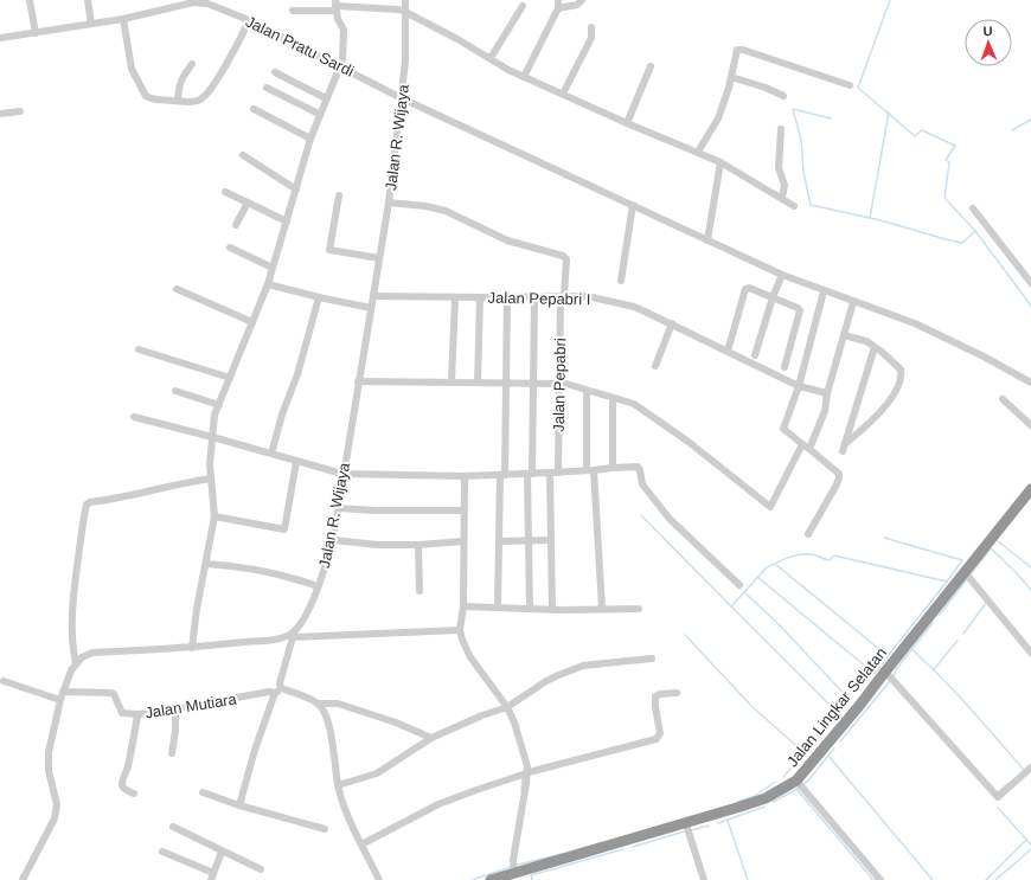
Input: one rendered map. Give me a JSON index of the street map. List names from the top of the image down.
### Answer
{
  "streets": {
    "highway": ["Jalan Lingkar Selatan"],
    "street": [
      "Jalan Pratu Sardi",
      "Jalan R. Wijaya",
      "Jalan Pepabri I",
      "Jalan Pepabri",
      "Jalan Mutiara"
    ]
  },
  "crossings": [
    ["Jalan Pratu Sardi", "Jalan R. Wijaya"],
    ["Jalan R. Wijaya", "Jalan Pepabri I"],
    ["Jalan R. Wijaya", "Jalan Pepabri"],
    ["Jalan Pepabri I", "Jalan Pepabri"]
  ],
  "north": "top"
}
